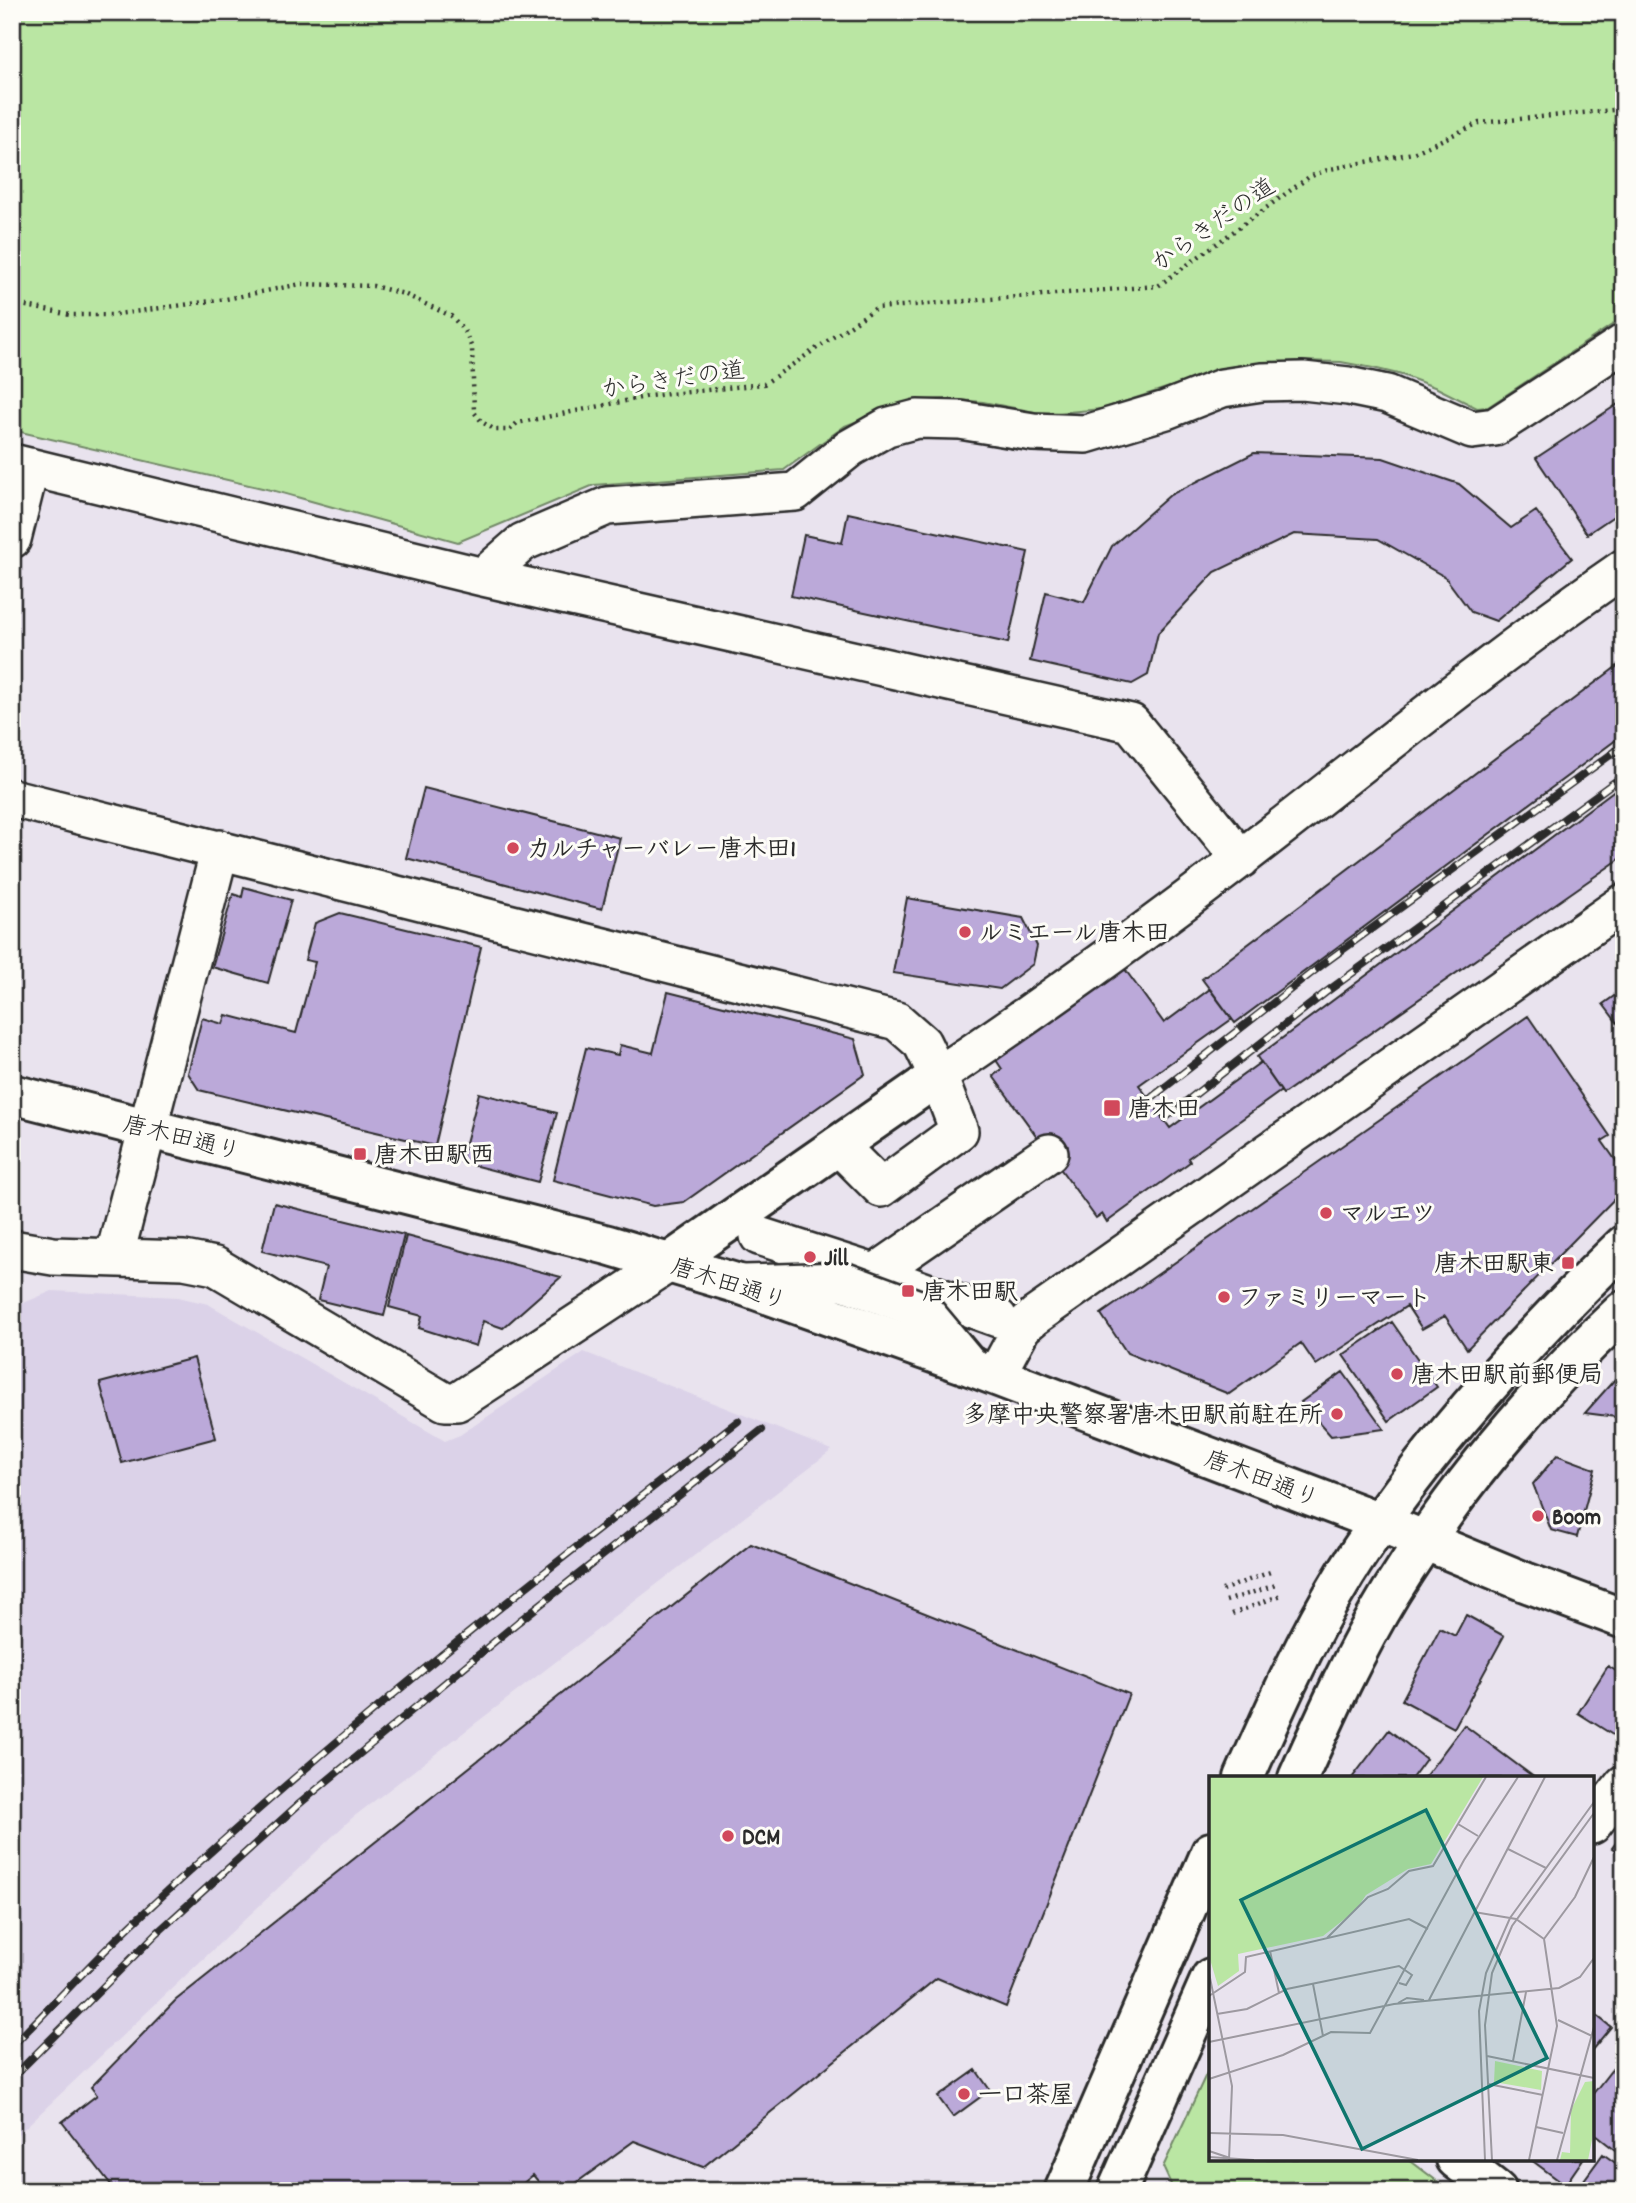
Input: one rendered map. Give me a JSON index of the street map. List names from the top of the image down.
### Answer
{
  "streets": {
    "street": ["唐木田通り"],
    "path": ["からきだの道"]
  },
  "places": {
    "other": [
      "カルチャーバレー唐木田1",
      "ルミエール唐木田",
      "マルエツ",
      "Jill",
      "ファミリーマート",
      "唐木田駅前郵便局",
      "多摩中央警察署唐木田駅前駐在所",
      "Boom",
      "DCM",
      "一口茶屋"
    ],
    "transit": [
      "唐木田",
      "唐木田駅西",
      "唐木田駅東",
      "唐木田駅"
    ]
  }
}
